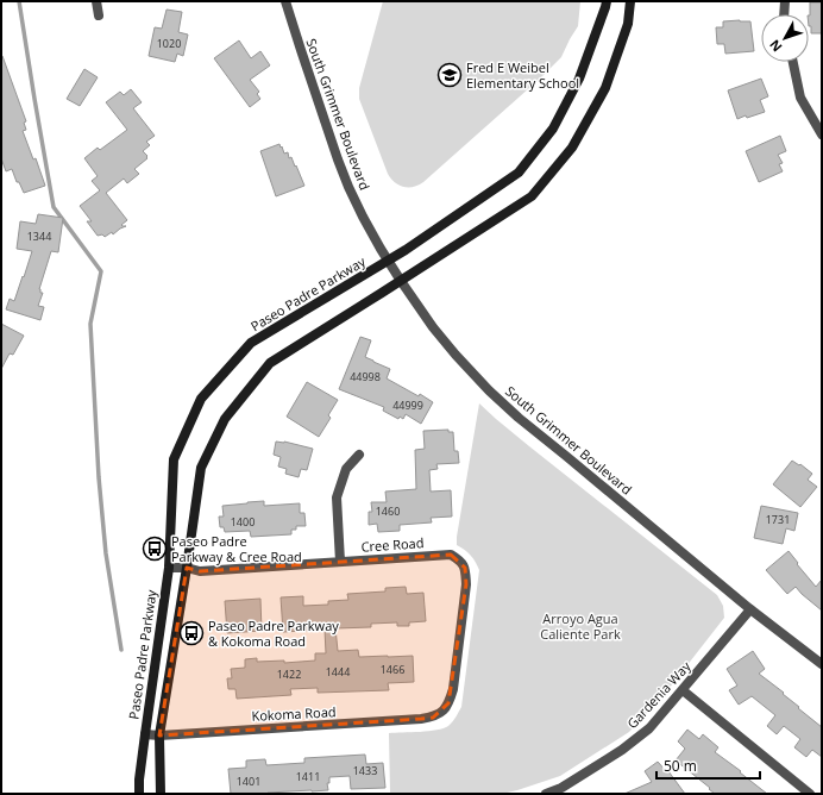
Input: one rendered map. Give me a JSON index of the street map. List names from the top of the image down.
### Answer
{
  "streets": {
    "main road": ["Paseo Padre Parkway"],
    "street": [
      "South Grimmer Boulevard",
      "Cree Road",
      "Gardenia Way",
      "Kokoma Road"
    ]
  },
  "crossings": [
    ["South Grimmer Boulevard", "Paseo Padre Parkway"],
    ["South Grimmer Boulevard", "Gardenia Way"],
    ["Paseo Padre Parkway", "Cree Road"],
    ["Paseo Padre Parkway", "Kokoma Road"],
    ["Cree Road", "Kokoma Road"]
  ],
  "parks": ["Arroyo Agua Caliente Park"],
  "places": {
    "school or university": ["Fred E Weibel Elementary School"],
    "bus stop": ["Paseo Padre Parkway & Cree Road", "Paseo Padre Parkway & Kokoma Road"]
  },
  "house_numbers": [
    "1020",
    "1344",
    "44998",
    "44999",
    "1460",
    "1731",
    "1400",
    "1466",
    "1444",
    "1422",
    "1433",
    "1411",
    "1401"
  ],
  "scale_bar": "50 m",
  "north": "bottom left"
}
